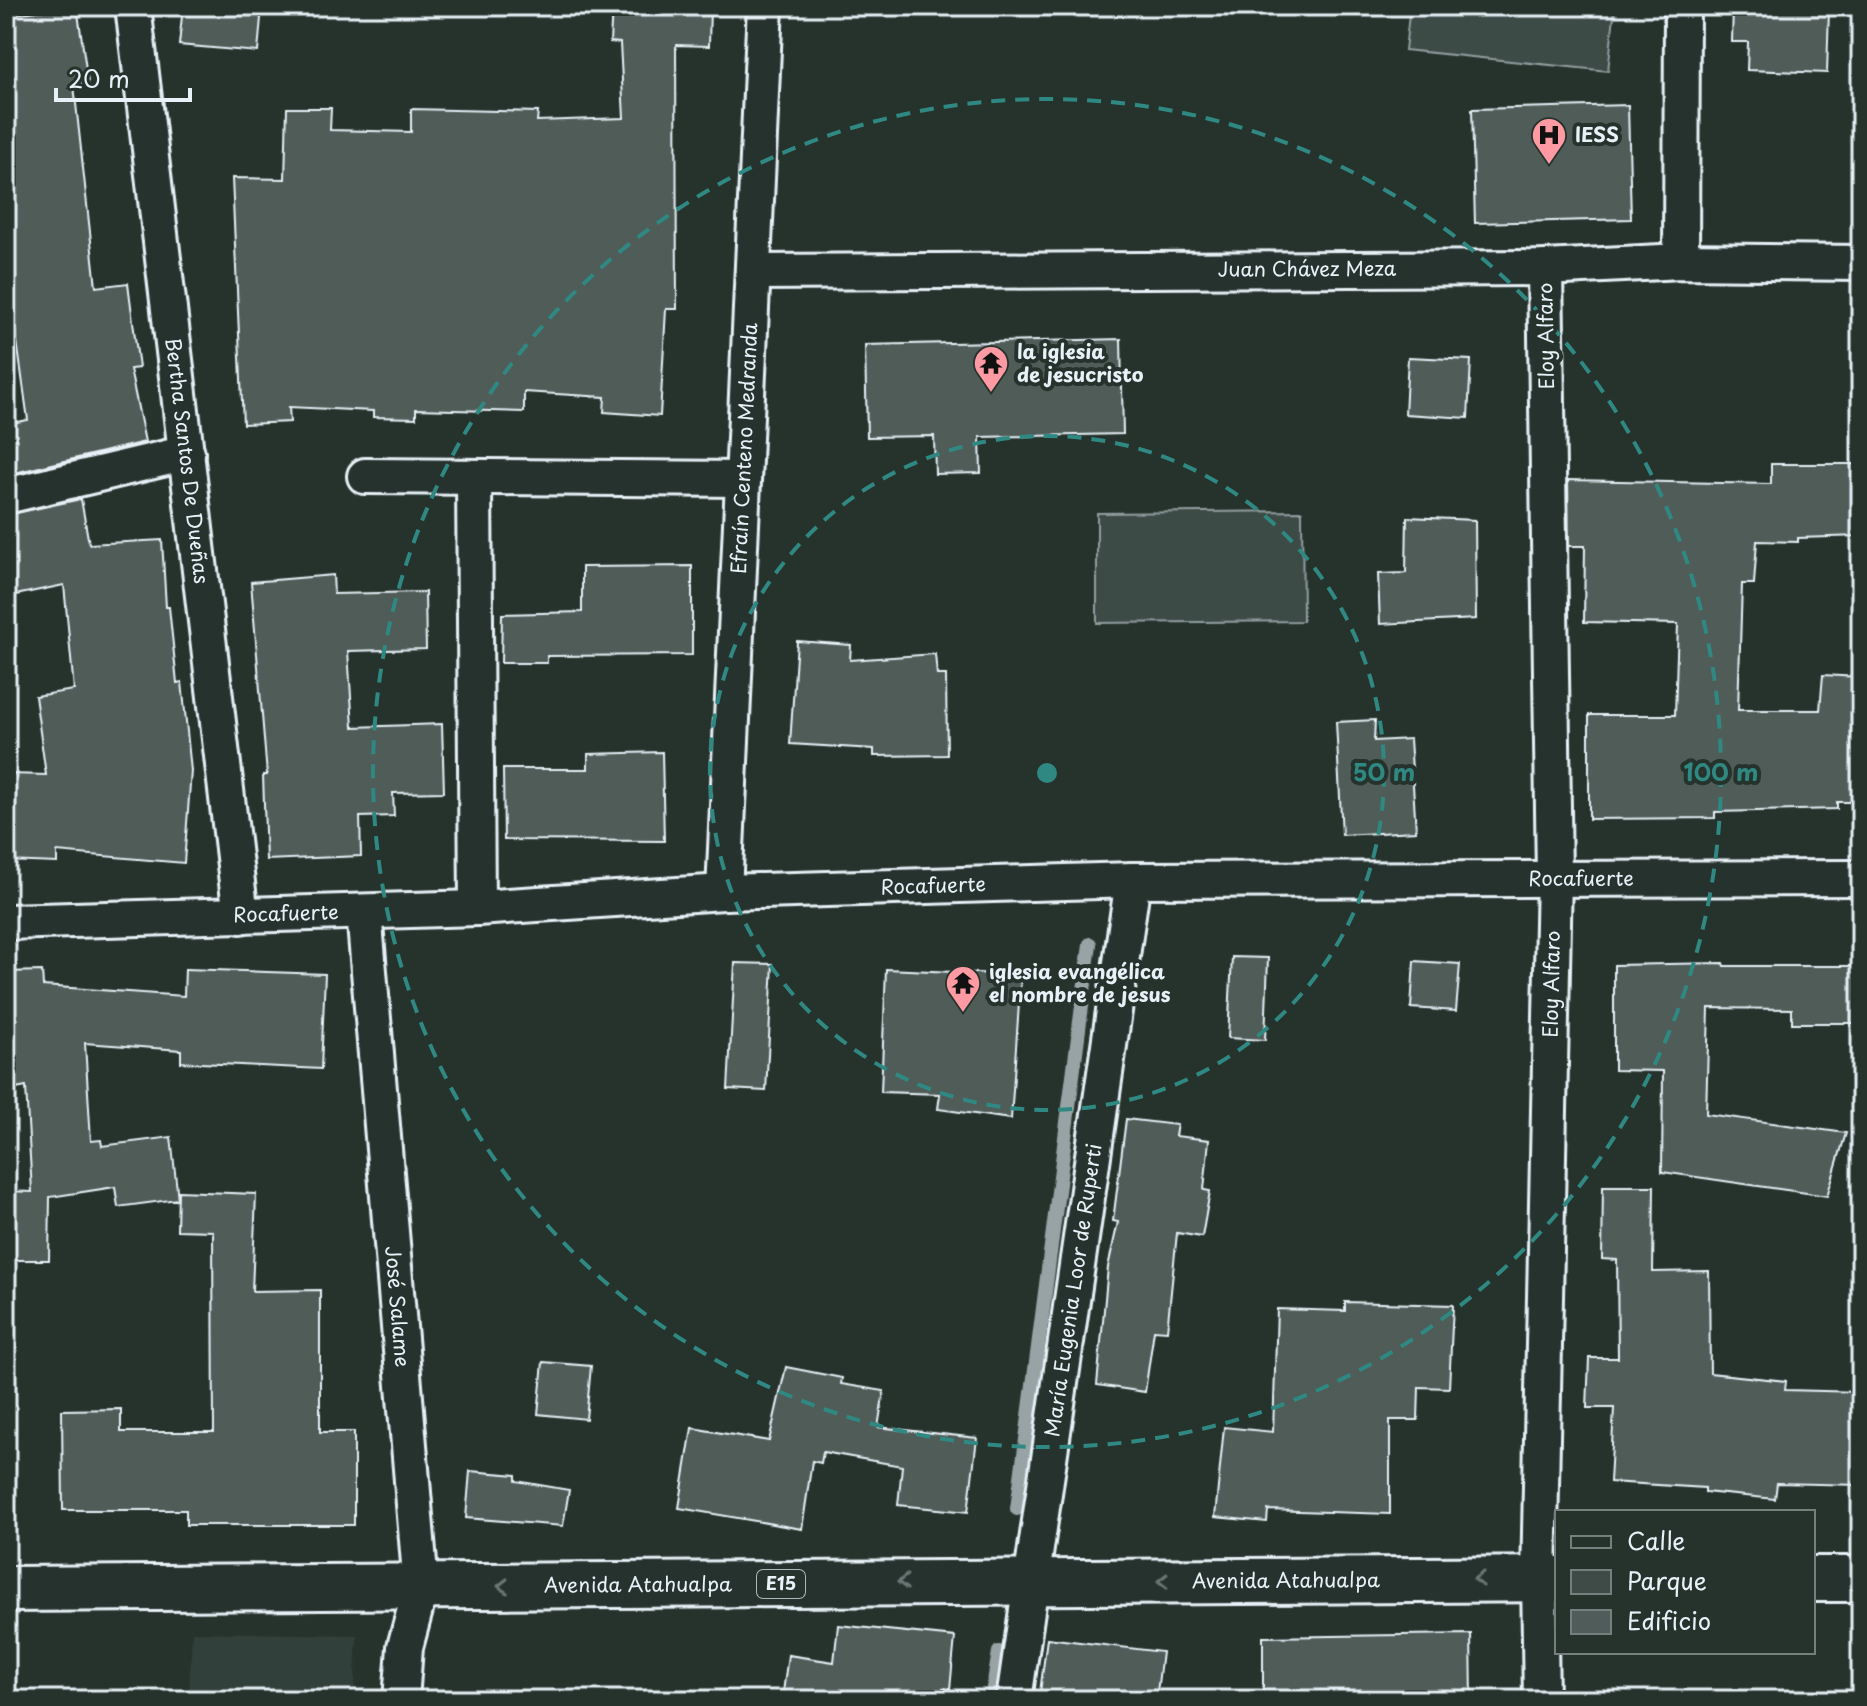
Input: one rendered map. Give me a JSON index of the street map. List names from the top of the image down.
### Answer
{
  "streets": {
    "highway": ["Avenida Atahualpa", "E15"],
    "street": [
      "Juan Chávez Meza",
      "Eloy Alfaro",
      "Efraín Centeno Medranda",
      "Bertha Santos De Dueñas",
      "Rocafuerte",
      "María Eugenia Loor de Ruperti",
      "José Salame"
    ]
  },
  "crossings": [
    ["Juan Chávez Meza", "Eloy Alfaro"],
    ["Juan Chávez Meza", "Efraín Centeno Medranda"],
    ["Eloy Alfaro", "Rocafuerte"],
    ["Eloy Alfaro", "Avenida Atahualpa"],
    ["Efraín Centeno Medranda", "Rocafuerte"],
    ["Bertha Santos De Dueñas", "Rocafuerte"],
    ["Rocafuerte", "María Eugenia Loor de Ruperti"],
    ["Rocafuerte", "José Salame"],
    ["María Eugenia Loor de Ruperti", "Avenida Atahualpa"],
    ["José Salame", "Avenida Atahualpa"]
  ],
  "one_way": ["Avenida Atahualpa"],
  "places": {
    "hospital": ["IESS"],
    "temple": ["la iglesia de jesucristo", "iglesia evangélica el nombre de jesus"]
  },
  "legend": ["Calle", "Parque", "Edificio"],
  "scale_bar": "20 m",
  "rings": ["50 m", "100 m"]
}
